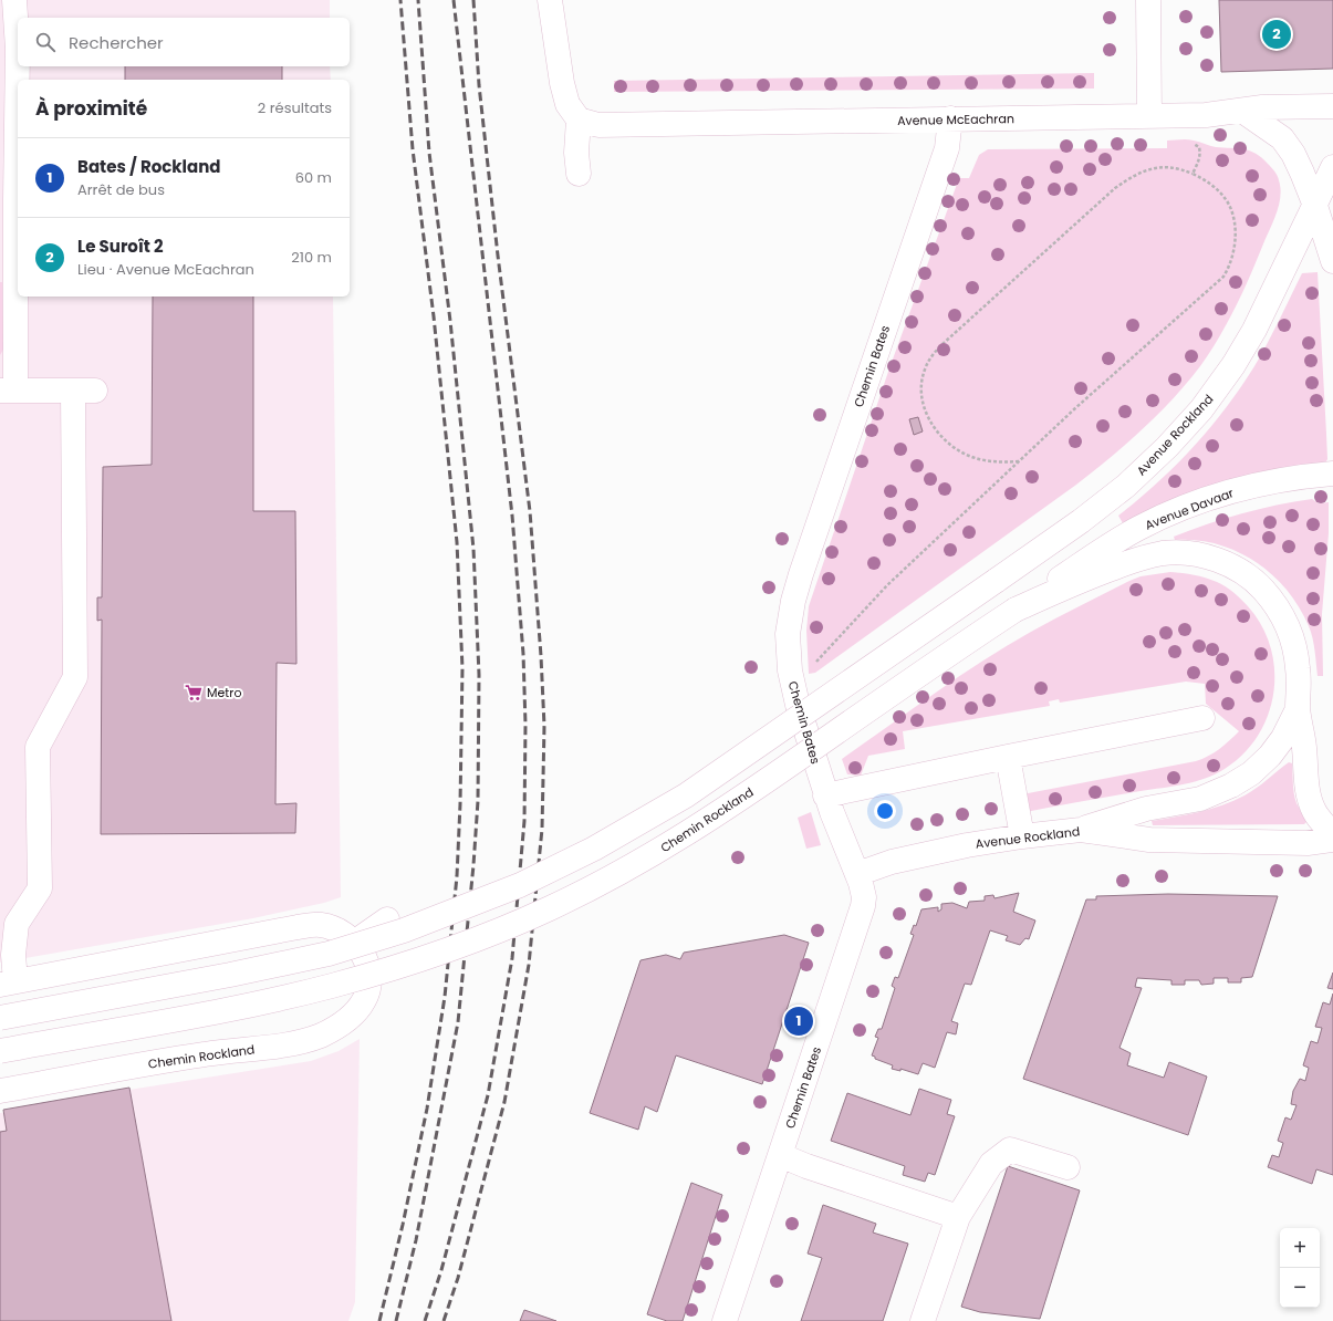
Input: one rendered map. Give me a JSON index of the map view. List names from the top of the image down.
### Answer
{
  "streets": {
    "street": [
      "Avenue McEachran",
      "Chemin Bates",
      "Avenue Rockland",
      "Avenue Davaar",
      "Chemin Rockland"
    ]
  },
  "crossings": [
    ["Avenue McEachran", "Chemin Bates"],
    ["Chemin Bates", "Avenue Rockland"],
    ["Avenue Davaar", "Chemin Rockland"]
  ],
  "places": {
    "supermarket": ["Metro"]
  },
  "page": {
    "pins": ["2", "1"],
    "search": "Rechercher",
    "heading": ["À proximité", "2 résultats"],
    "list": [
      {
        "mark": "1",
        "name": "Bates / Rockland",
        "note": "Arrêt de bus",
        "value": "60 m"
      },
      {
        "mark": "2",
        "name": "Le Suroît 2",
        "note": "Lieu · Avenue McEachran",
        "value": "210 m"
      }
    ],
    "map_buttons": ["+", "−"]
  }
}
